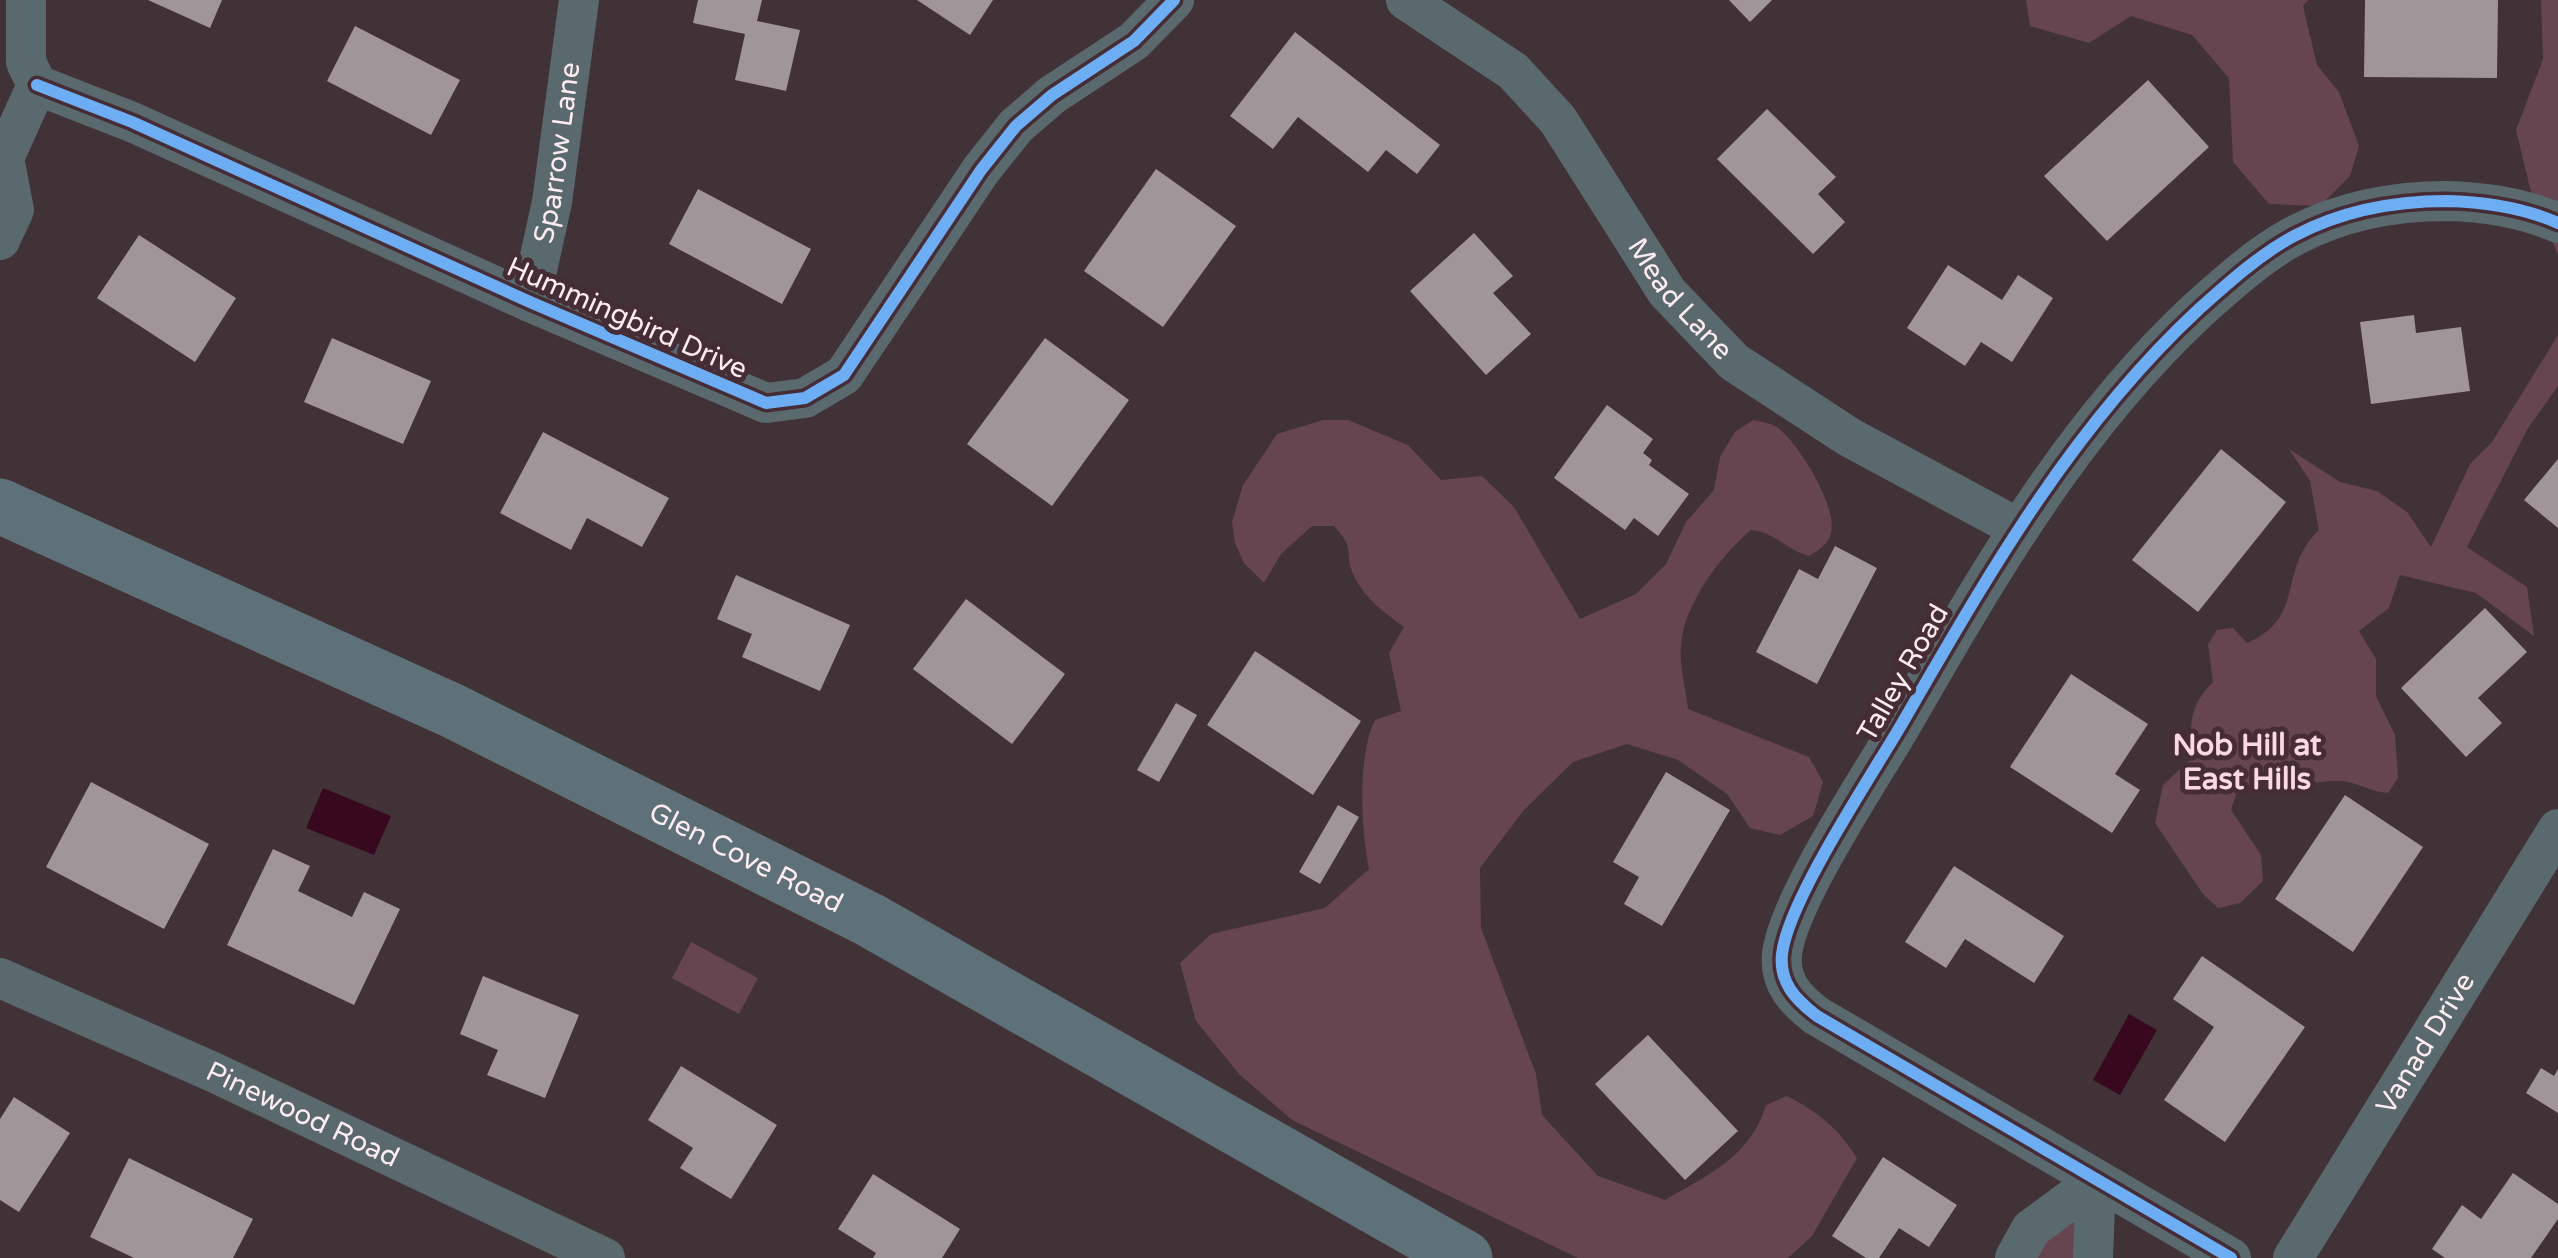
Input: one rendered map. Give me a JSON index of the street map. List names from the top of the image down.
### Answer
{
  "streets": {
    "main road": ["Glen Cove Road"],
    "street": [
      "Sparrow Lane",
      "Mead Lane",
      "Hummingbird Drive",
      "Talley Road",
      "Vanad Drive",
      "Pinewood Road"
    ]
  },
  "crossings": [
    ["Sparrow Lane", "Hummingbird Drive"],
    ["Mead Lane", "Talley Road"]
  ],
  "districts": ["Nob Hill at East Hills"]
}
